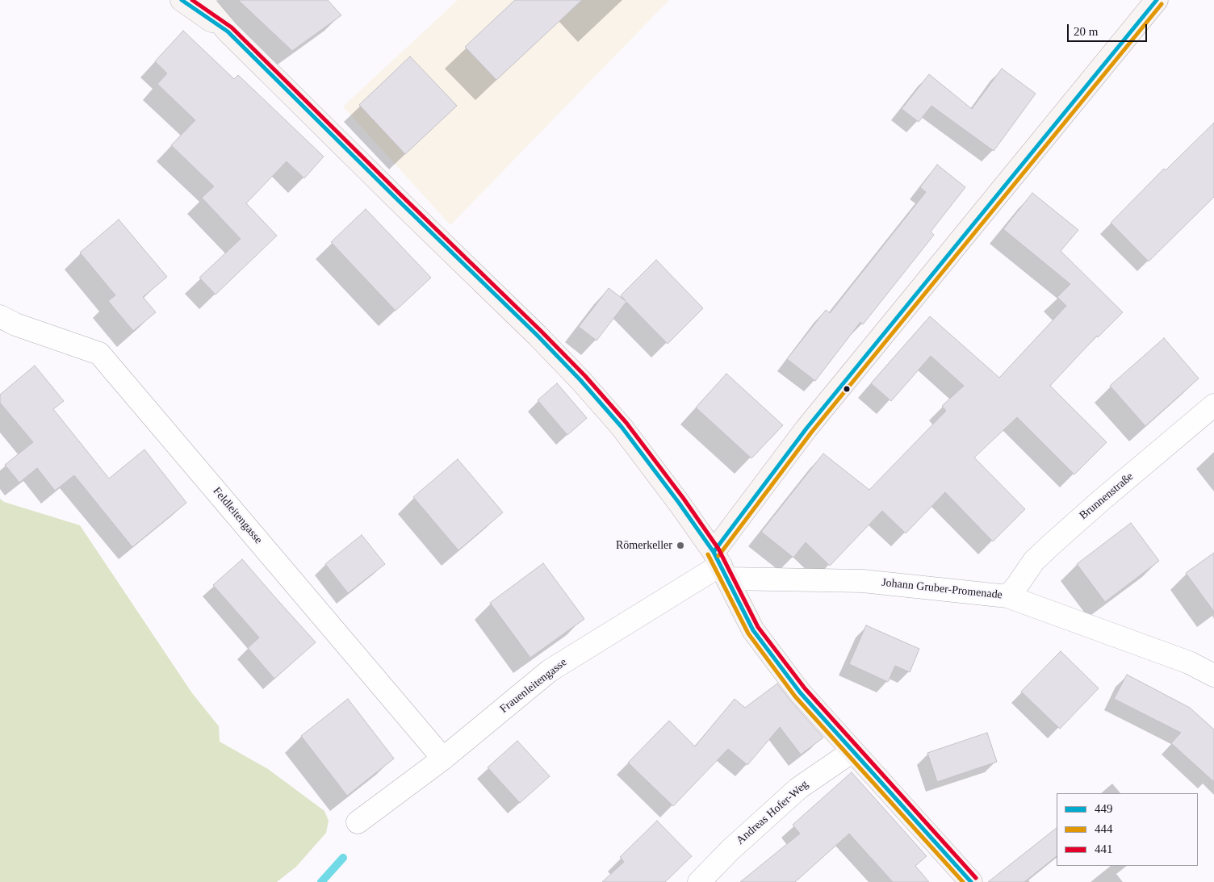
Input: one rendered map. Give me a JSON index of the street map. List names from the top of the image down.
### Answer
{
  "streets": {
    "street": [
      "Brunnenstraße",
      "Feldleitengasse",
      "Johann Gruber-Promenade",
      "Frauenleitengasse",
      "Andreas Hofer-Weg"
    ]
  },
  "crossings": [
    ["Brunnenstraße", "Johann Gruber-Promenade"],
    ["Feldleitengasse", "Frauenleitengasse"],
    ["Johann Gruber-Promenade", "Frauenleitengasse"]
  ],
  "places": ["Römerkeller"],
  "lines": ["transit line 449", "transit line 441", "transit line 444"],
  "legend": ["449", "444", "441"],
  "scale_bar": "20 m"
}
